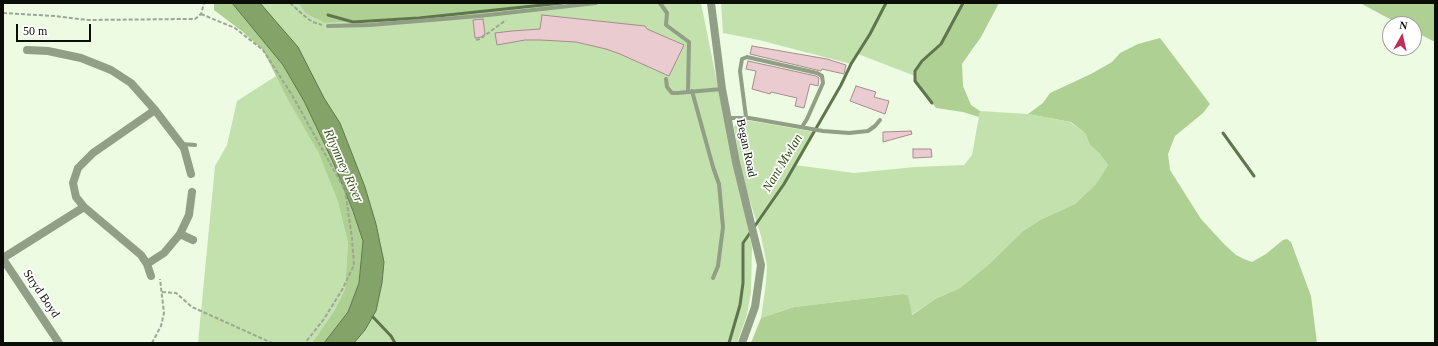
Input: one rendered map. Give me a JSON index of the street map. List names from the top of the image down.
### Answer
{
  "streets": {
    "street": ["Began Road", "Stryd Boyd"]
  },
  "water": ["Nant Mwlan", "Rhymney River"],
  "scale_bar": "50 m",
  "north": "top"
}
